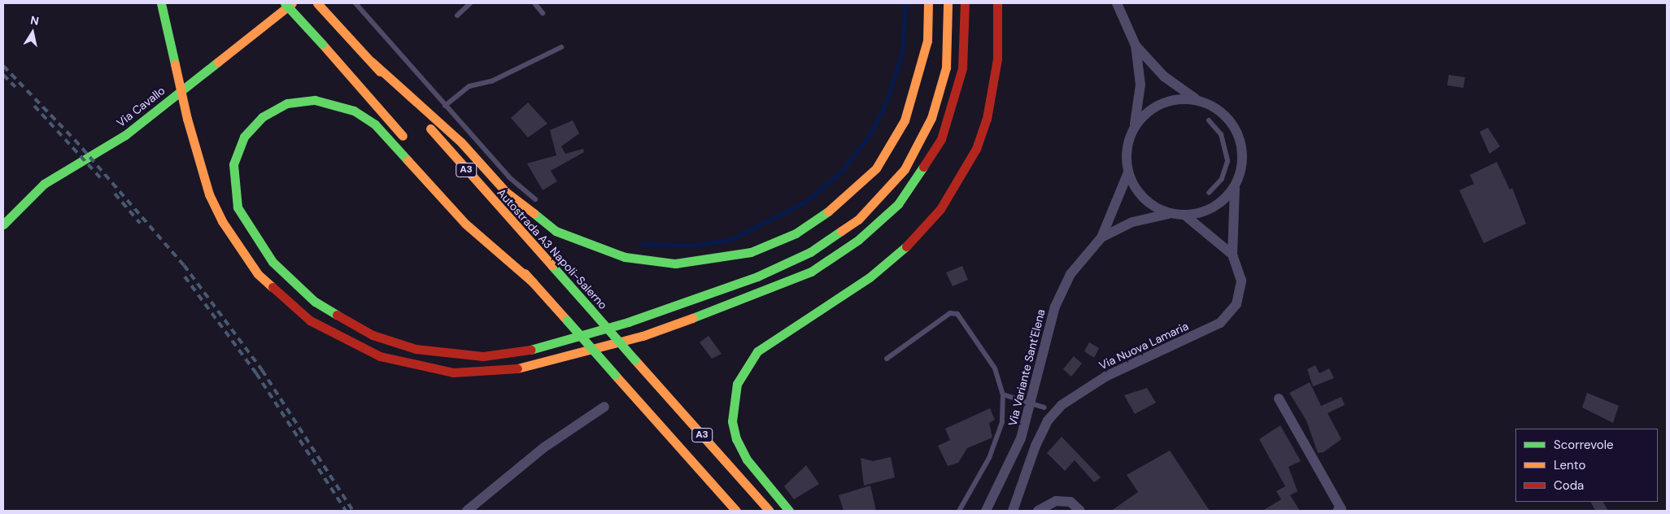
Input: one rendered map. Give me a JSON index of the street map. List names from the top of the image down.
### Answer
{
  "streets": {
    "main road": ["Via Cavallo", "A3", "Autostrada A3 Napoli-Salerno"],
    "street": ["Via Nuova Lamaria", "Via Variante Sant'Elena"]
  },
  "crossings": [
    ["Via Nuova Lamaria", "Via Variante Sant'Elena"]
  ],
  "legend": ["Scorrevole", "Lento", "Coda"],
  "north": "top"
}
